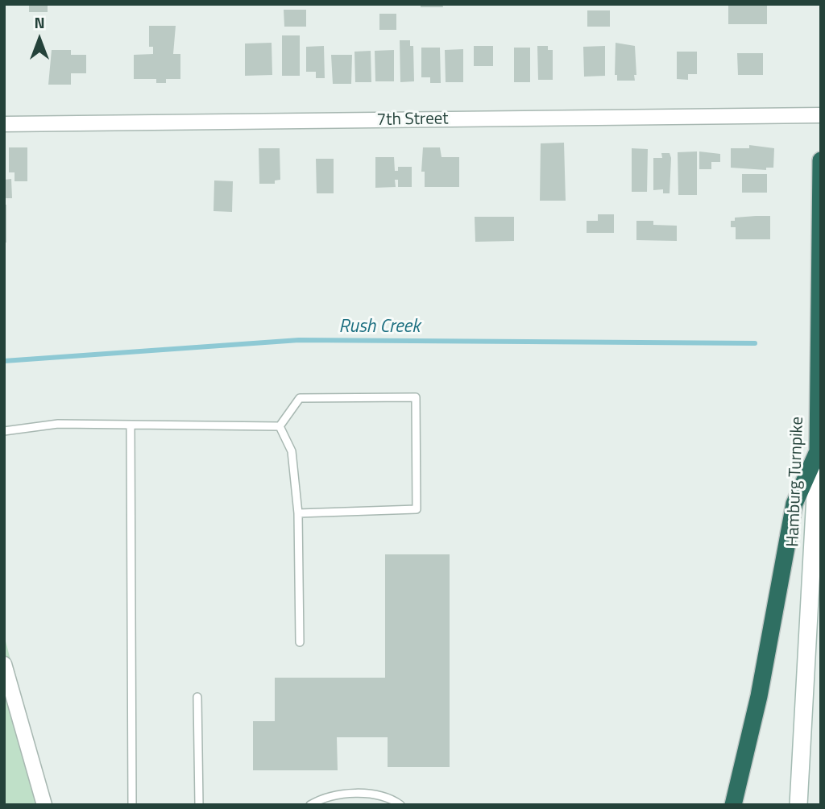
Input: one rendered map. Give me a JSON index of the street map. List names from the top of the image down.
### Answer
{
  "streets": {
    "highway": ["Hamburg Turnpike"],
    "street": ["7th Street"]
  },
  "water": ["Rush Creek"],
  "north": "top"
}
